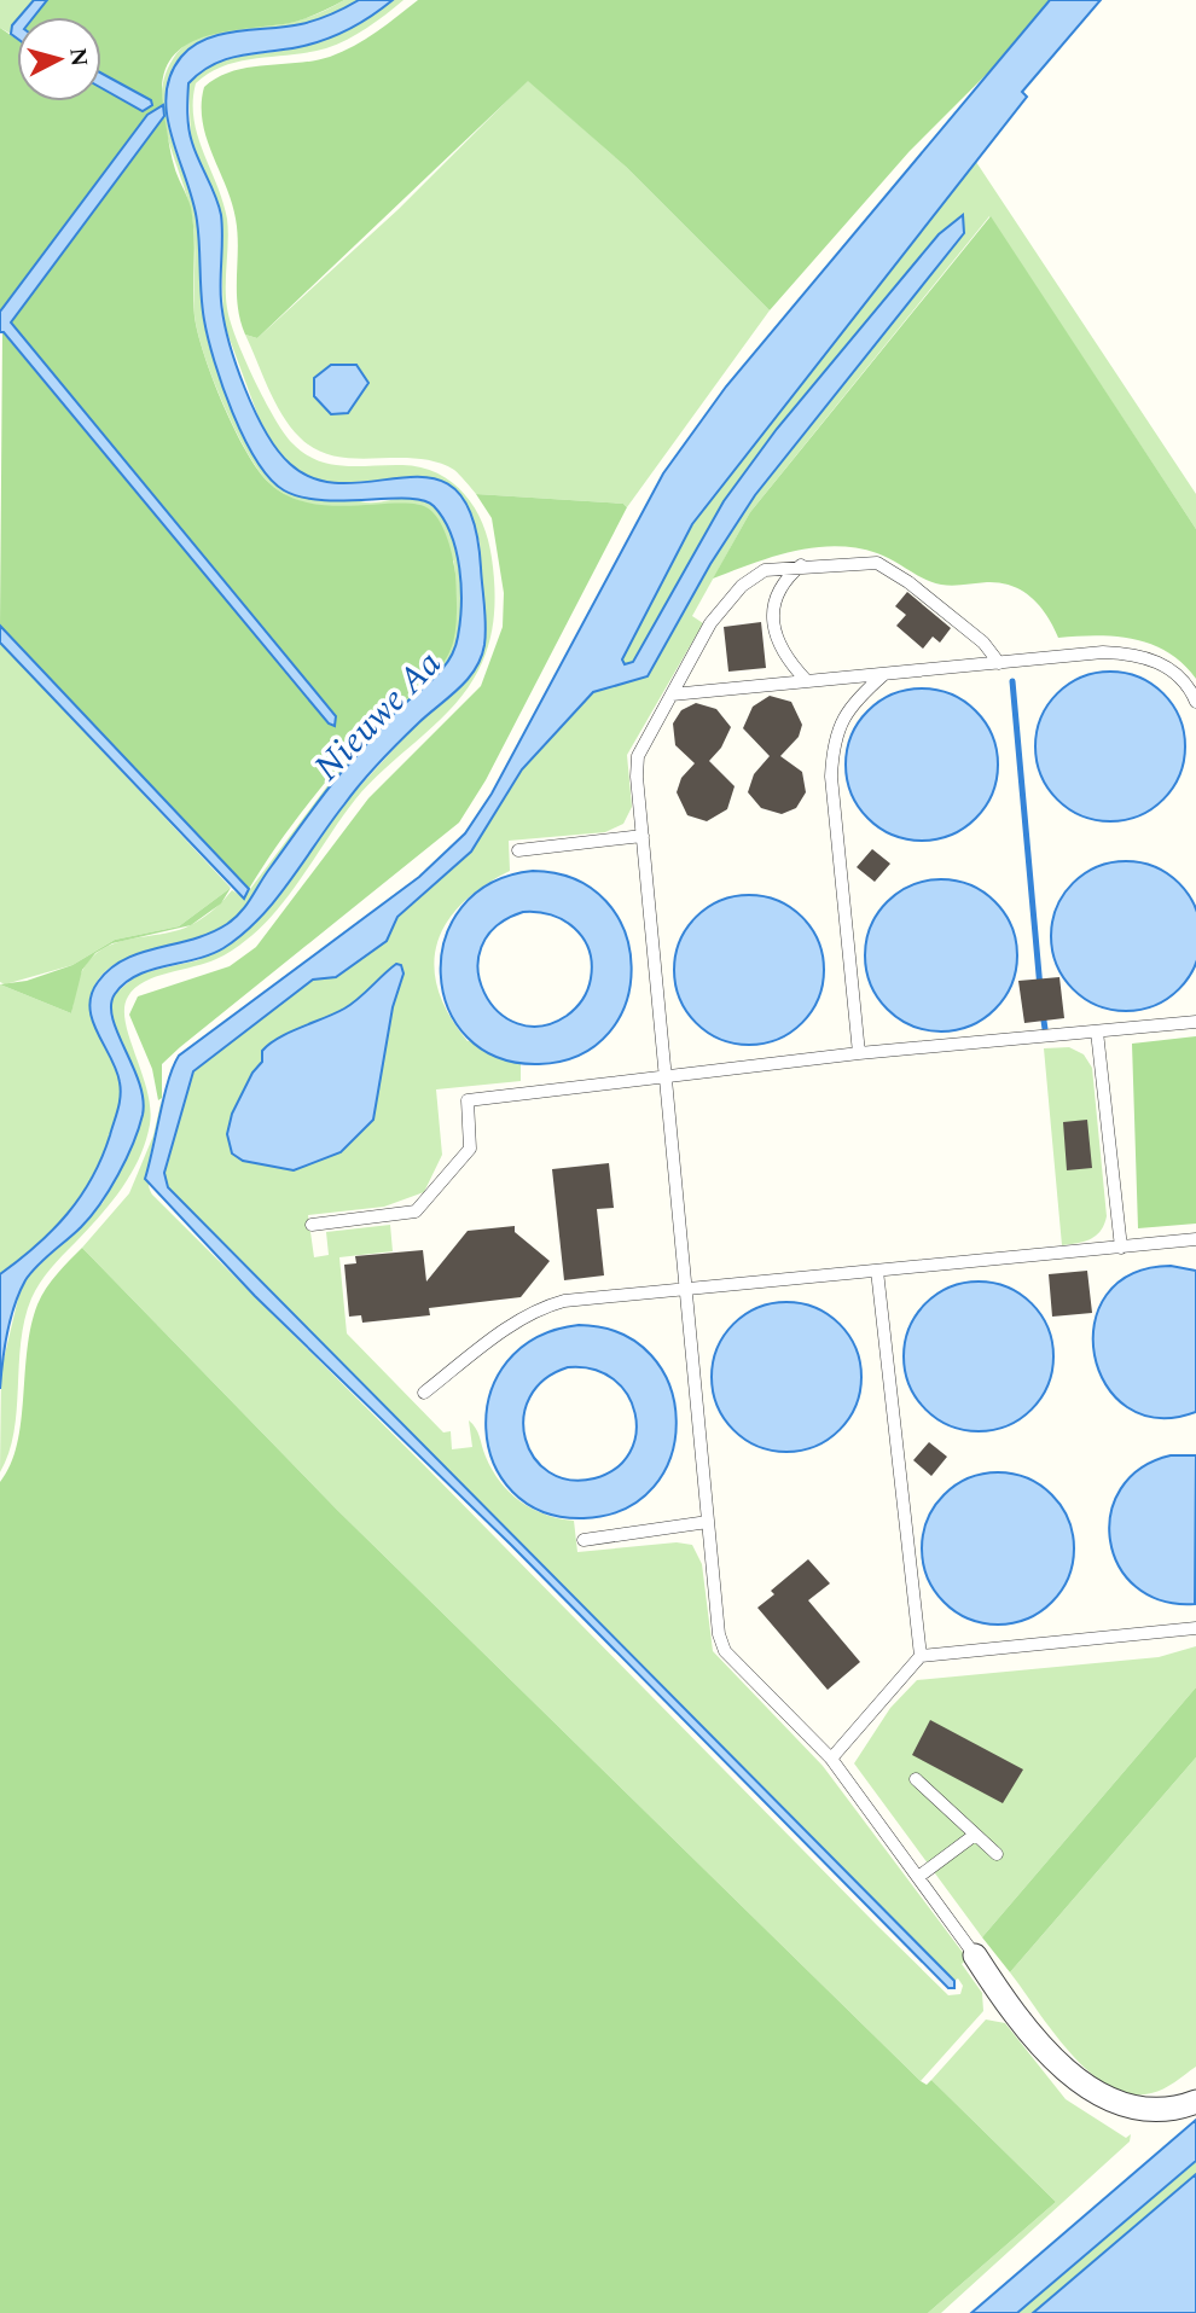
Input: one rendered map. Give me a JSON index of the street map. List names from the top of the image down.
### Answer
{
  "water": ["Nieuwe Aa"],
  "north": "right"
}
